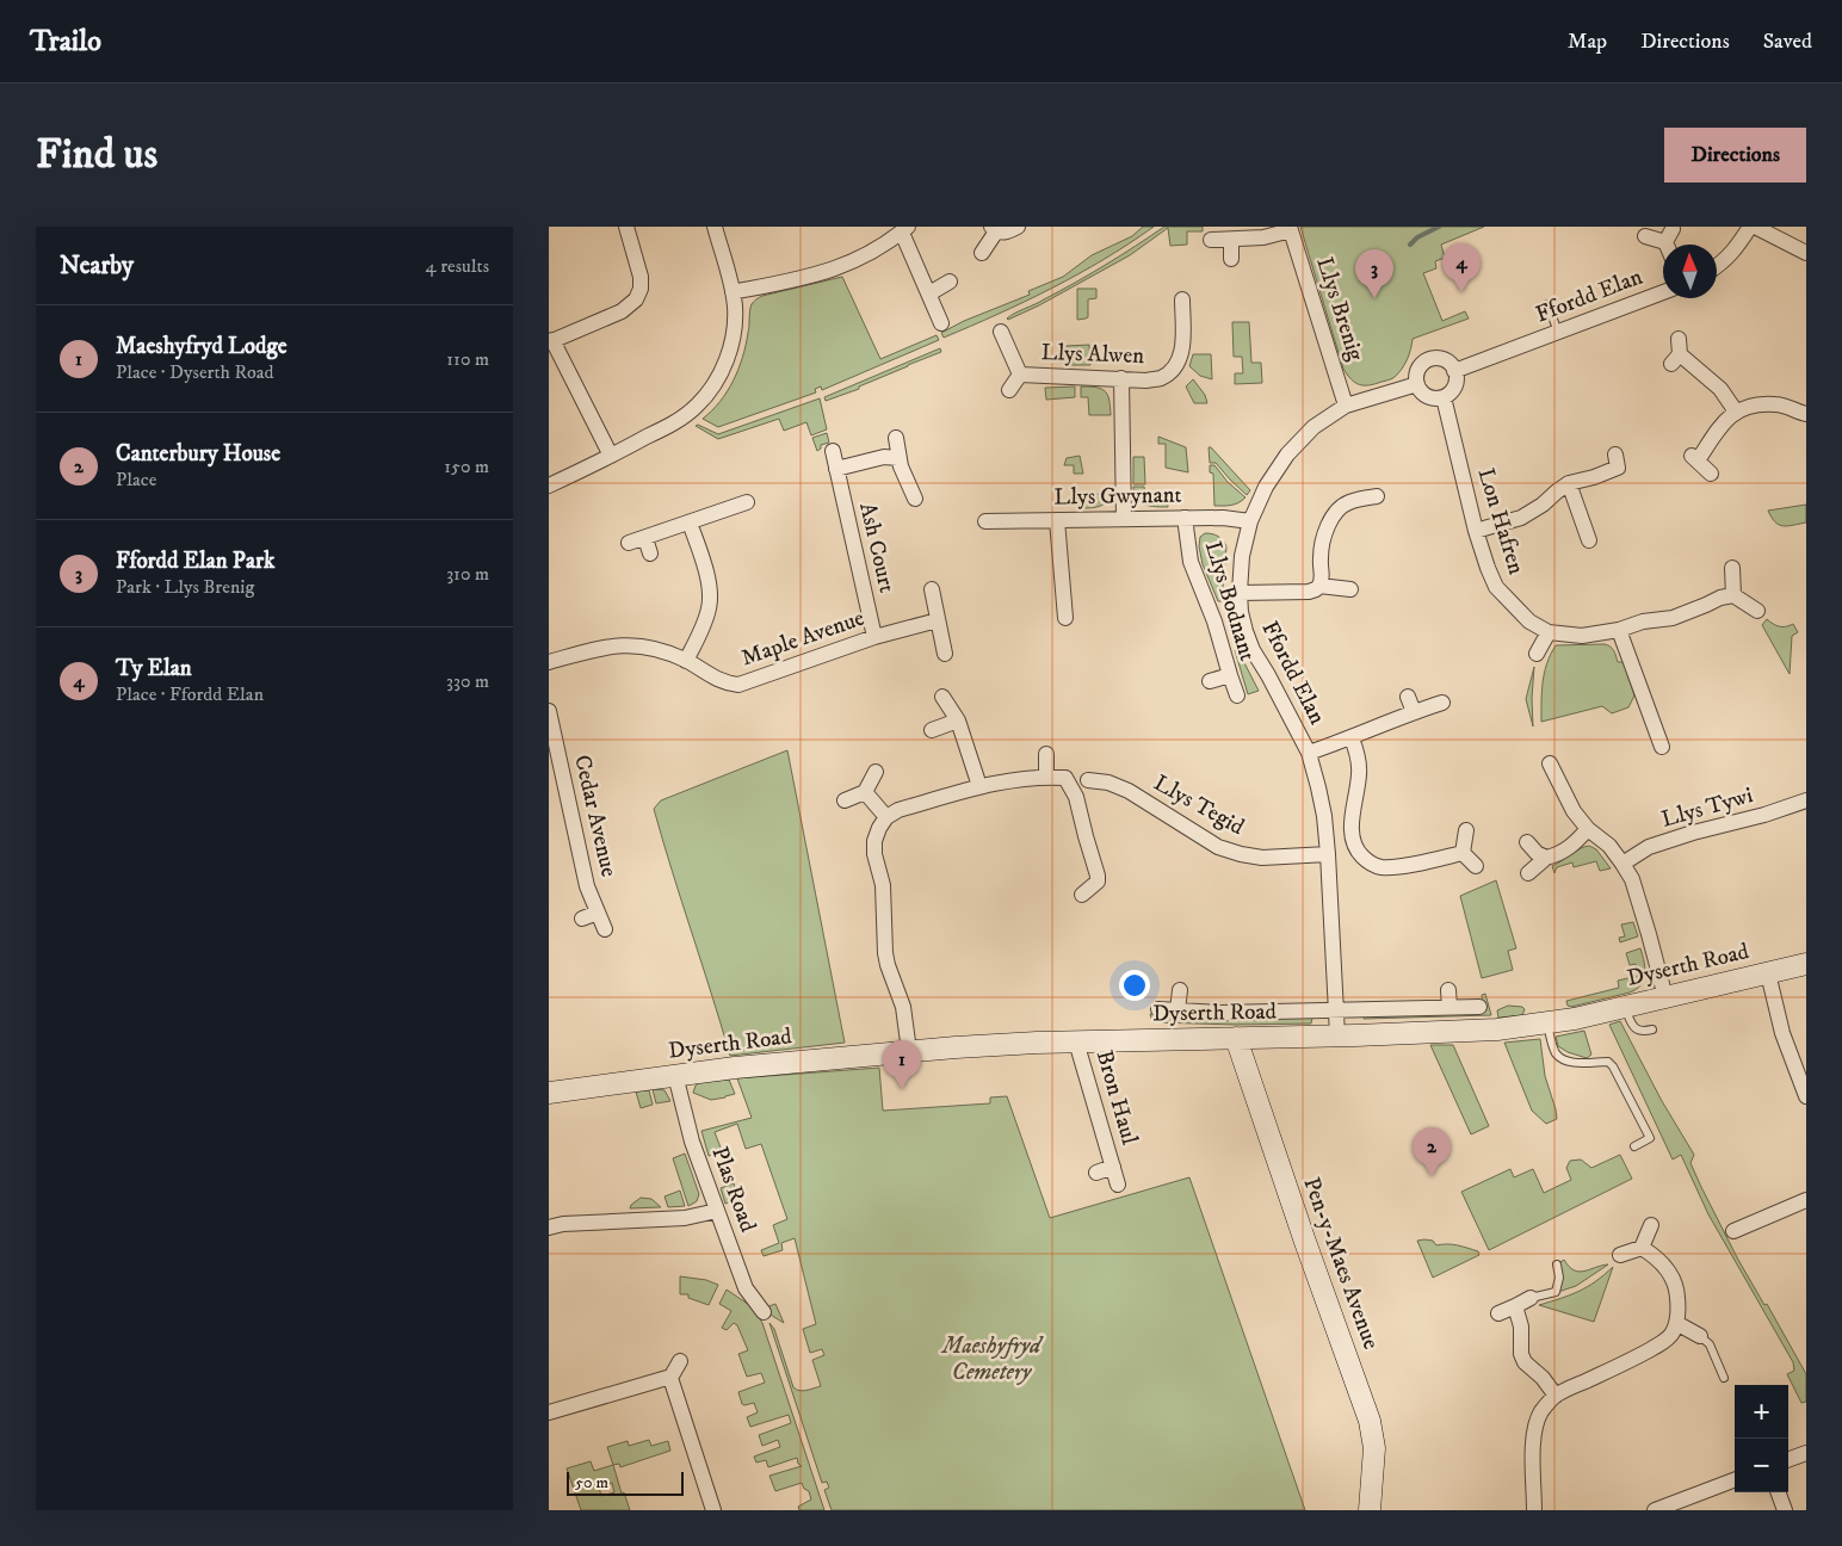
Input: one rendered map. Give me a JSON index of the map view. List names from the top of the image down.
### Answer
{
  "streets": {
    "main road": ["Dyserth Road", "Pen-y-Maes Avenue"],
    "street": [
      "Ffordd Elan",
      "Llys Brenig",
      "Llys Alwen",
      "Llys Gwynant",
      "Lon Hafren",
      "Ash Court",
      "Llys Bodnant",
      "Maple Avenue",
      "Llys Tegid",
      "Llys Tywi",
      "Cedar Avenue",
      "Bron Haul",
      "Plas Road"
    ]
  },
  "crossings": [
    ["Ffordd Elan", "Llys Brenig"],
    ["Ffordd Elan", "Llys Gwynant"],
    ["Ffordd Elan", "Lon Hafren"],
    ["Ffordd Elan", "Llys Tegid"],
    ["Ffordd Elan", "Dyserth Road"],
    ["Llys Gwynant", "Llys Bodnant"],
    ["Ash Court", "Maple Avenue"],
    ["Dyserth Road", "Bron Haul"],
    ["Dyserth Road", "Plas Road"],
    ["Dyserth Road", "Pen-y-Maes Avenue"]
  ],
  "parks": ["Maeshyfryd Cemetery"],
  "scale_bar": "50 m",
  "north": "top",
  "page": {
    "header": "Trailo",
    "nav": ["Map", "Directions", "Saved"],
    "buttons": "Directions",
    "title": "Find us",
    "heading": ["Nearby", "4 results"],
    "pins": [
      "4",
      "3",
      "1",
      "2"
    ],
    "list": [
      {
        "mark": "1",
        "name": "Maeshyfryd Lodge",
        "note": "Place · Dyserth Road",
        "value": "110 m"
      },
      {
        "mark": "2",
        "name": "Canterbury House",
        "note": "Place",
        "value": "150 m"
      },
      {
        "mark": "3",
        "name": "Ffordd Elan Park",
        "note": "Park · Llys Brenig",
        "value": "310 m"
      },
      {
        "mark": "4",
        "name": "Ty Elan",
        "note": "Place · Ffordd Elan",
        "value": "330 m"
      }
    ],
    "map_buttons": ["+", "−"],
    "scale": "50 m"
  }
}
